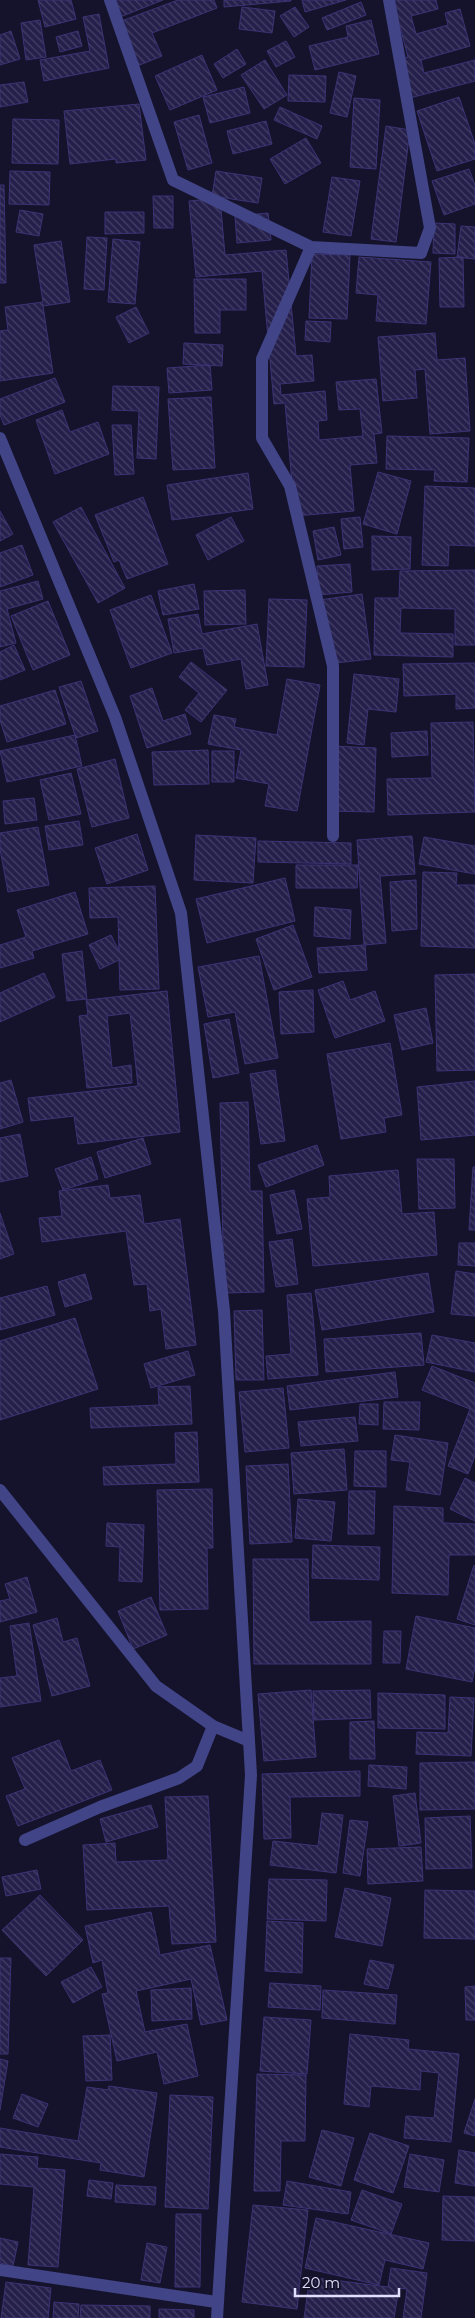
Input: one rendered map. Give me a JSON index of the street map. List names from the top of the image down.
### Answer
{
  "scale_bar": "20 m"
}
